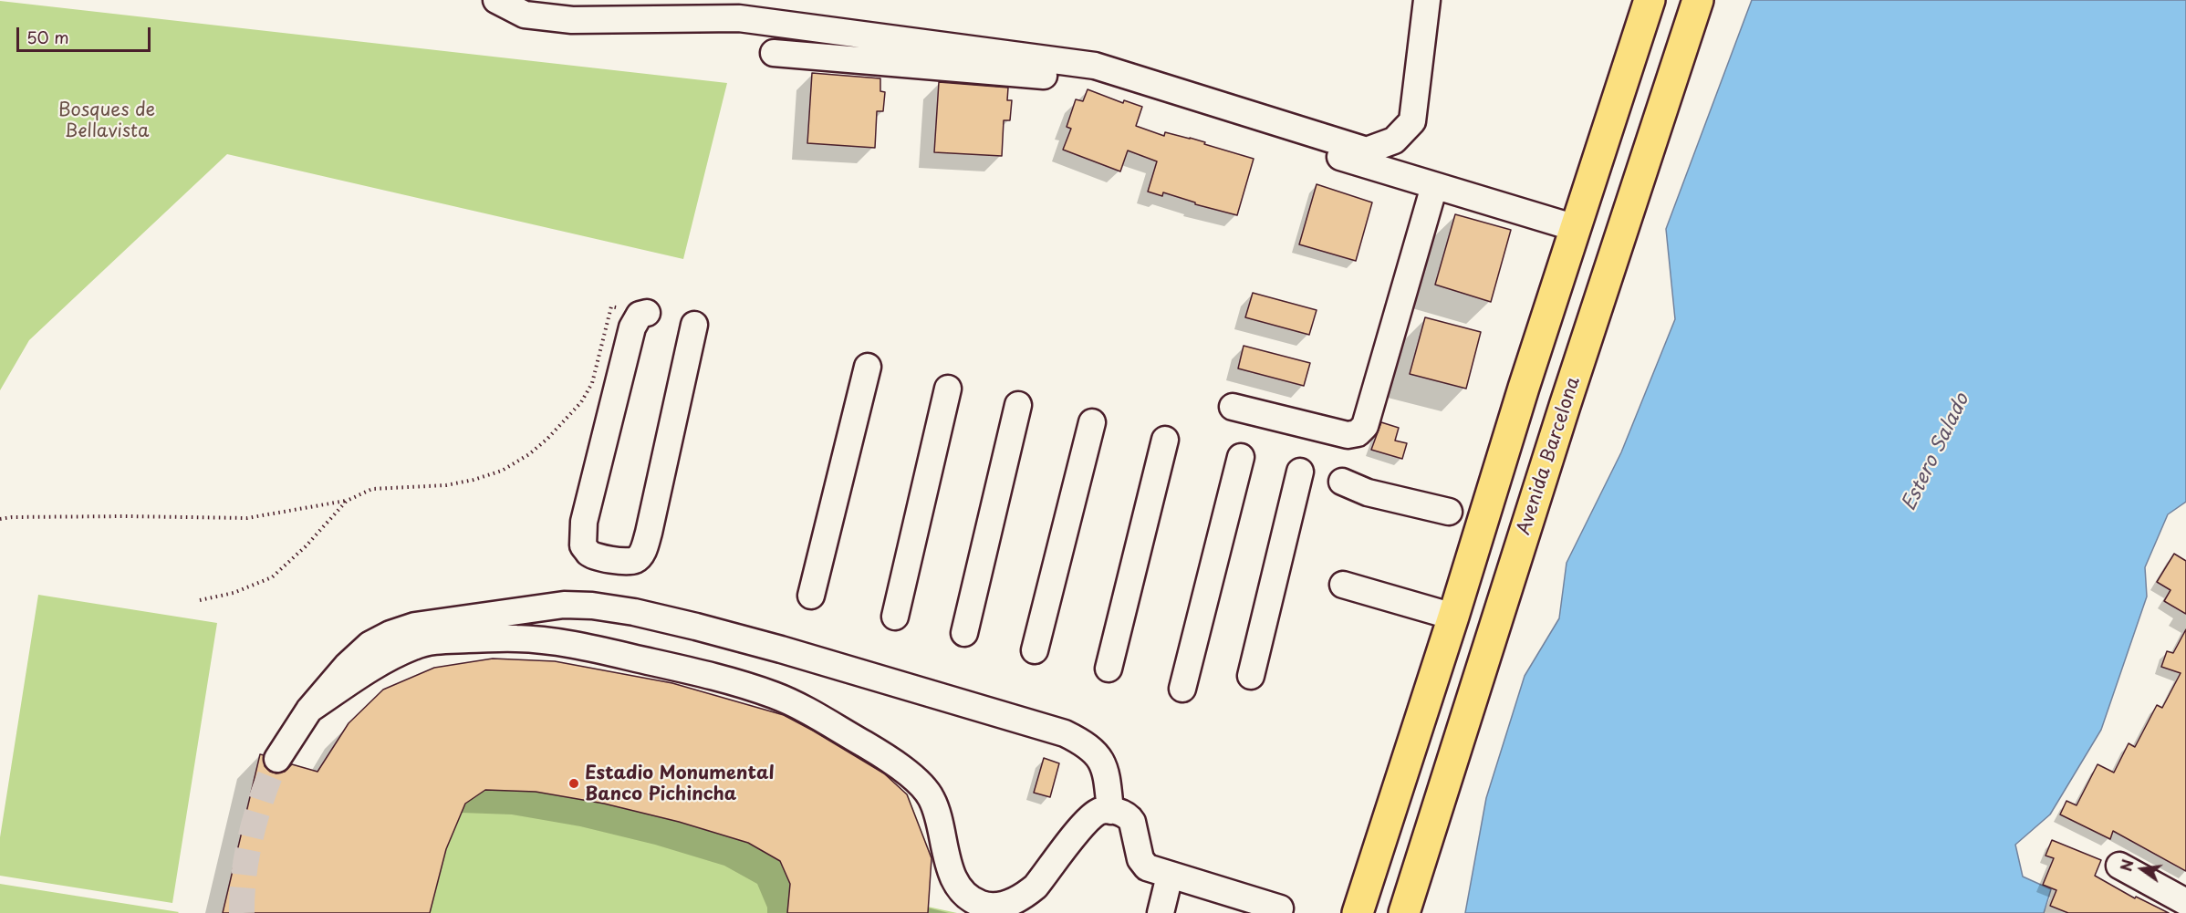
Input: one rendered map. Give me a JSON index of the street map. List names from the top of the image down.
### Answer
{
  "streets": {
    "main road": ["Avenida Barcelona"]
  },
  "water": ["Estero Salado"],
  "parks": ["Bosques de Bellavista"],
  "places": ["Estadio Monumental Banco Pichincha"],
  "scale_bar": "50 m",
  "north": "left"
}
